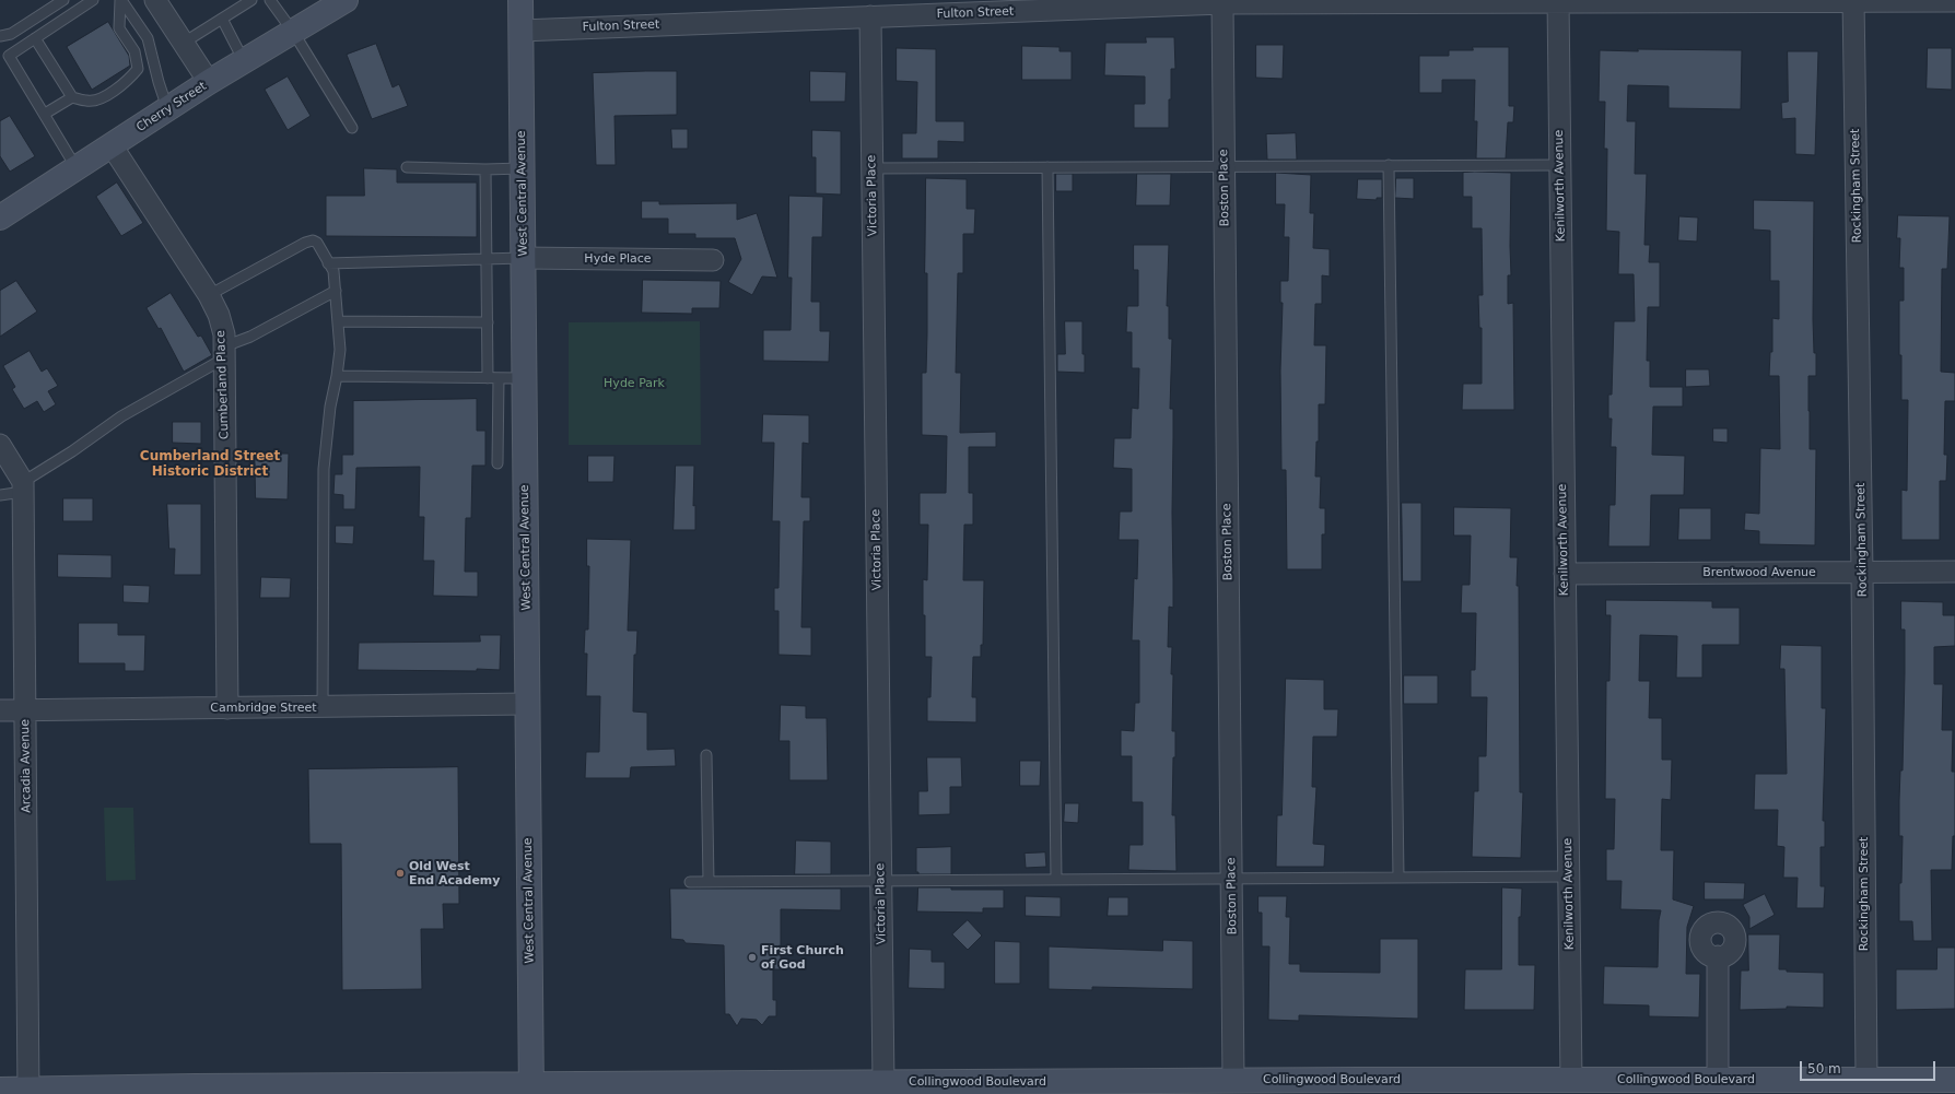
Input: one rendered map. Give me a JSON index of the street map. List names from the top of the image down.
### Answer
{
  "streets": {
    "main road": ["Cherry Street", "West Central Avenue", "Collingwood Boulevard"],
    "street": [
      "Fulton Street",
      "Kenilworth Avenue",
      "Rockingham Street",
      "Boston Place",
      "Victoria Place",
      "Hyde Place",
      "Cumberland Place",
      "Brentwood Avenue",
      "Cambridge Street",
      "Arcadia Avenue"
    ]
  },
  "crossings": [
    ["Fulton Street", "Kenilworth Avenue"],
    ["Fulton Street", "Rockingham Street"],
    ["Fulton Street", "Boston Place"],
    ["Fulton Street", "West Central Avenue"],
    ["Fulton Street", "Victoria Place"],
    ["Cherry Street", "Cumberland Place"],
    ["Kenilworth Avenue", "Brentwood Avenue"],
    ["Kenilworth Avenue", "Collingwood Boulevard"],
    ["Rockingham Street", "Brentwood Avenue"],
    ["Rockingham Street", "Collingwood Boulevard"],
    ["Boston Place", "Collingwood Boulevard"],
    ["West Central Avenue", "Hyde Place"],
    ["West Central Avenue", "Cambridge Street"],
    ["West Central Avenue", "Collingwood Boulevard"],
    ["Victoria Place", "Collingwood Boulevard"],
    ["Cumberland Place", "Cambridge Street"],
    ["Cambridge Street", "Arcadia Avenue"],
    ["Arcadia Avenue", "Collingwood Boulevard"]
  ],
  "districts": ["Cumberland Street Historic District"],
  "parks": ["Hyde Park"],
  "places": ["Old West End Academy", "First Church of God"],
  "scale_bar": "50 m"
}
